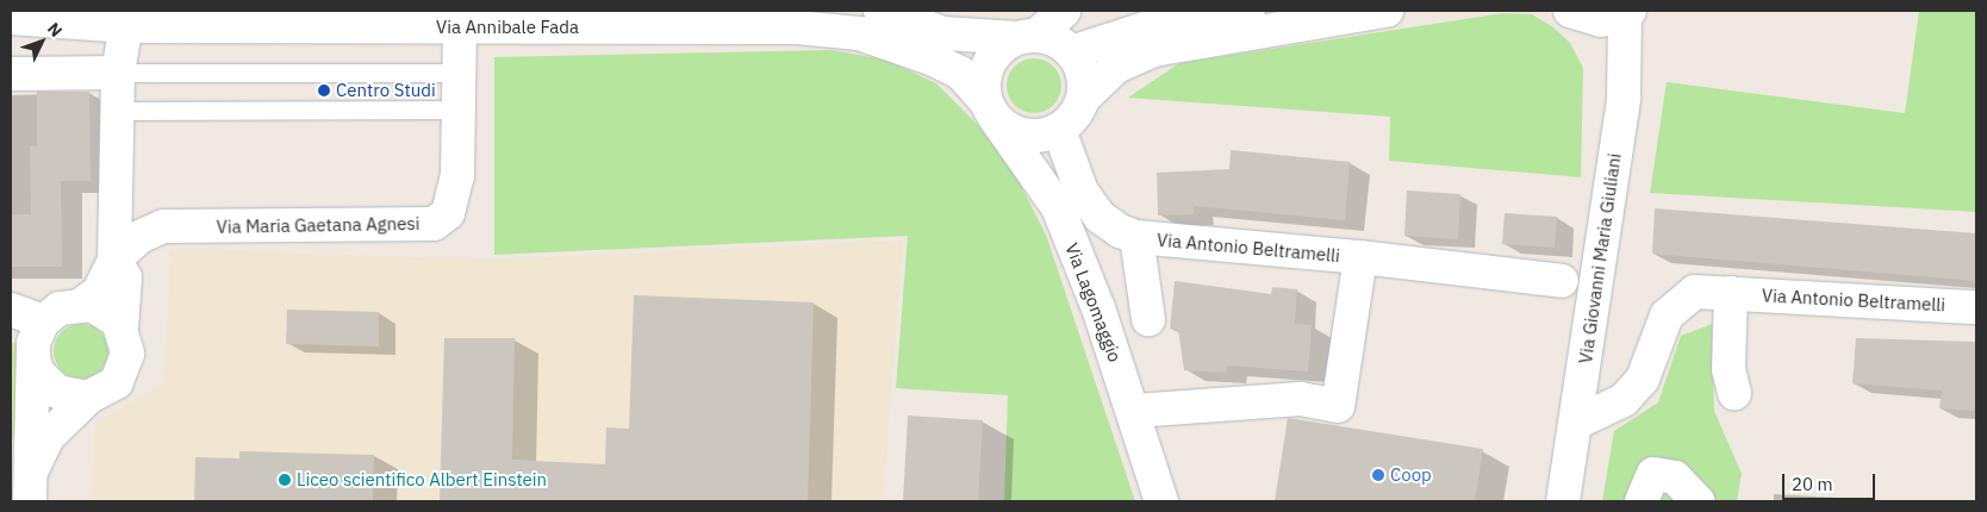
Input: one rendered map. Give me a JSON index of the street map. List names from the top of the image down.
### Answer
{
  "streets": {
    "street": [
      "Via Annibale Fada",
      "Via Maria Gaetana Agnesi",
      "Via Antonio Beltramelli",
      "Via Giovanni Maria Giuliani",
      "Via Lagomaggio"
    ]
  },
  "crossings": [
    ["Via Annibale Fada", "Via Maria Gaetana Agnesi"],
    ["Via Annibale Fada", "Via Antonio Beltramelli"],
    ["Via Annibale Fada", "Via Lagomaggio"],
    ["Via Antonio Beltramelli", "Via Giovanni Maria Giuliani"],
    ["Via Antonio Beltramelli", "Via Lagomaggio"]
  ],
  "places": ["Centro Studi", "Coop", "Liceo scientifico Albert Einstein"],
  "scale_bar": "20 m",
  "north": "top right"
}
